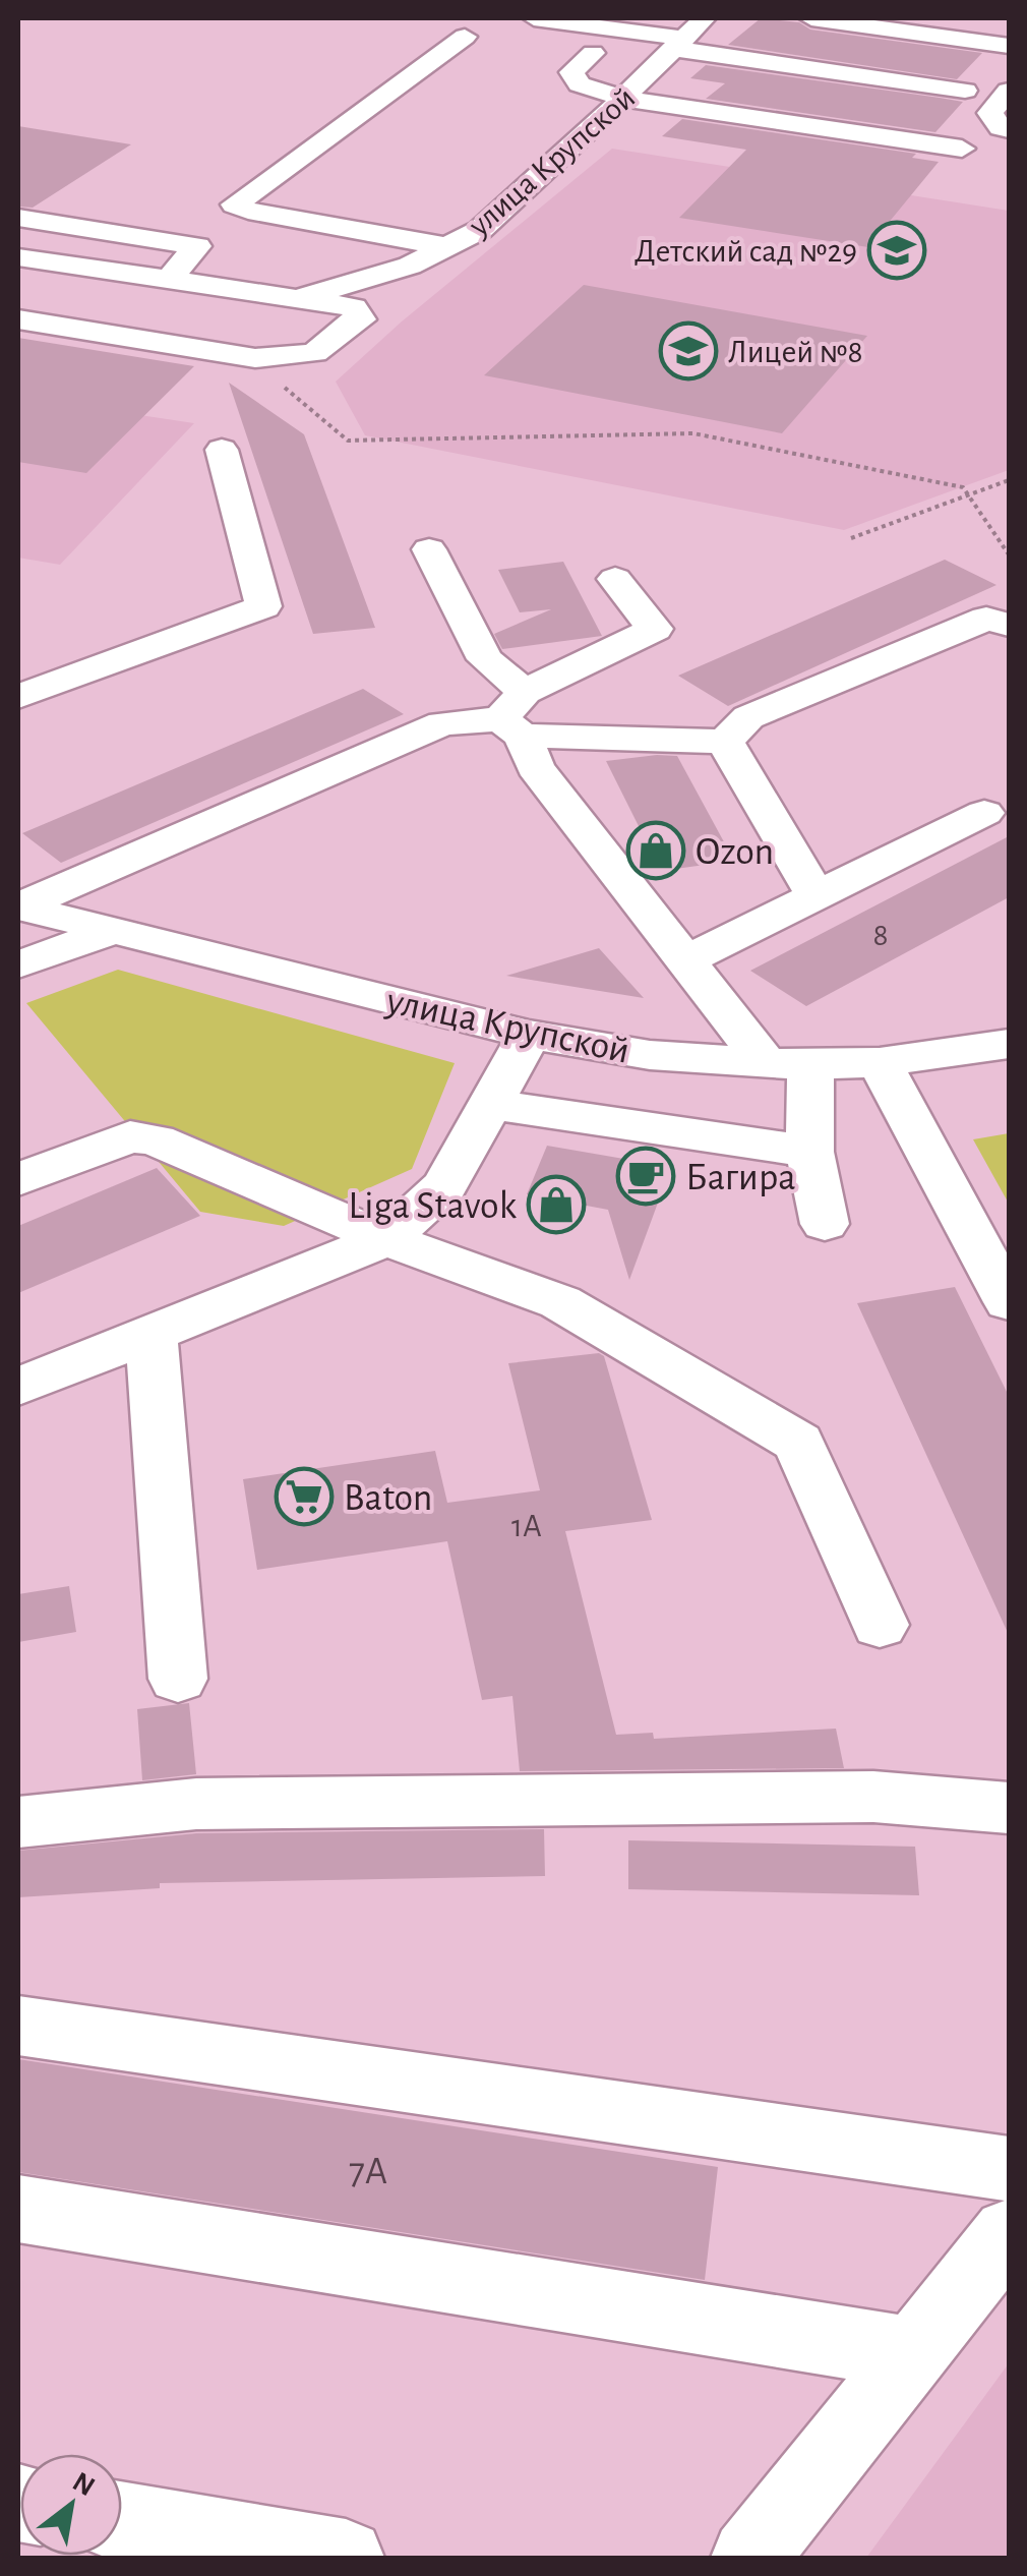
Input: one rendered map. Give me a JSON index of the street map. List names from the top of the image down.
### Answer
{
  "streets": {
    "street": ["улица Крупской"]
  },
  "places": {
    "school or university": ["Детский сад №29", "Лицей №8"],
    "shop": ["Ozon", "Liga Stavok"],
    "cafe": ["Багира"],
    "supermarket": ["Baton"]
  },
  "house_numbers": ["8", "1А", "7А"],
  "north": "top right"
}
